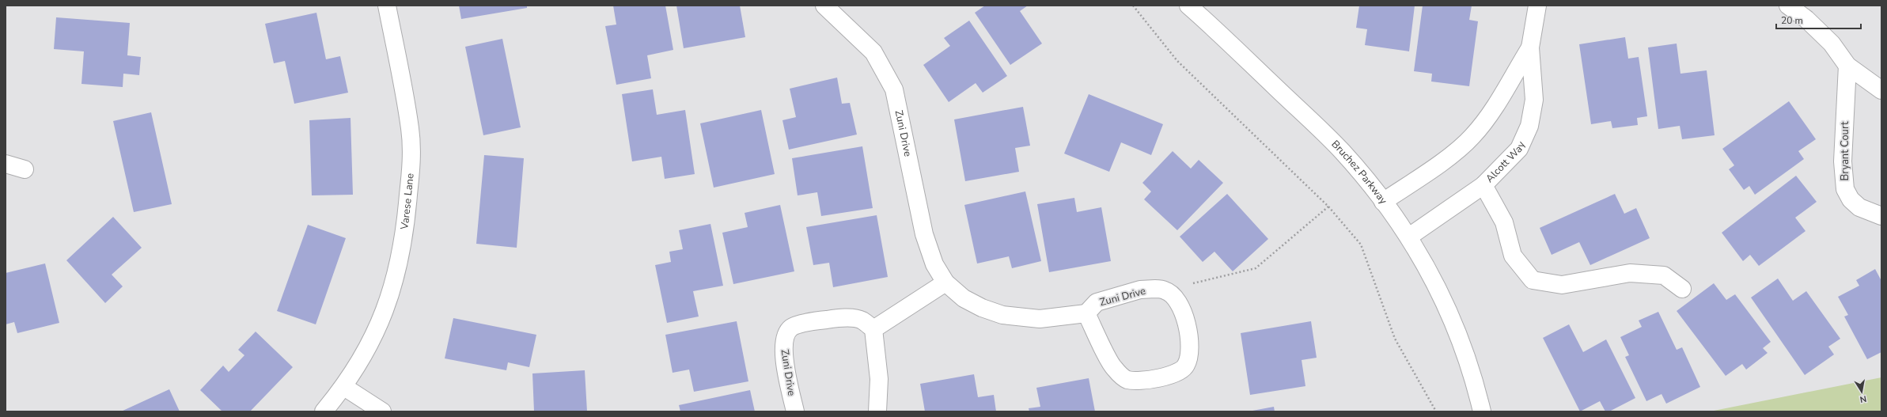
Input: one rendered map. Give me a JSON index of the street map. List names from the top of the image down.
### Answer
{
  "streets": {
    "street": [
      "Zuni Drive",
      "Bryant Court",
      "Alcott Way",
      "Bruchez Parkway",
      "Varese Lane"
    ]
  },
  "crossings": [
    ["Alcott Way", "Bruchez Parkway"]
  ],
  "scale_bar": "20 m",
  "north": "bottom"
}
